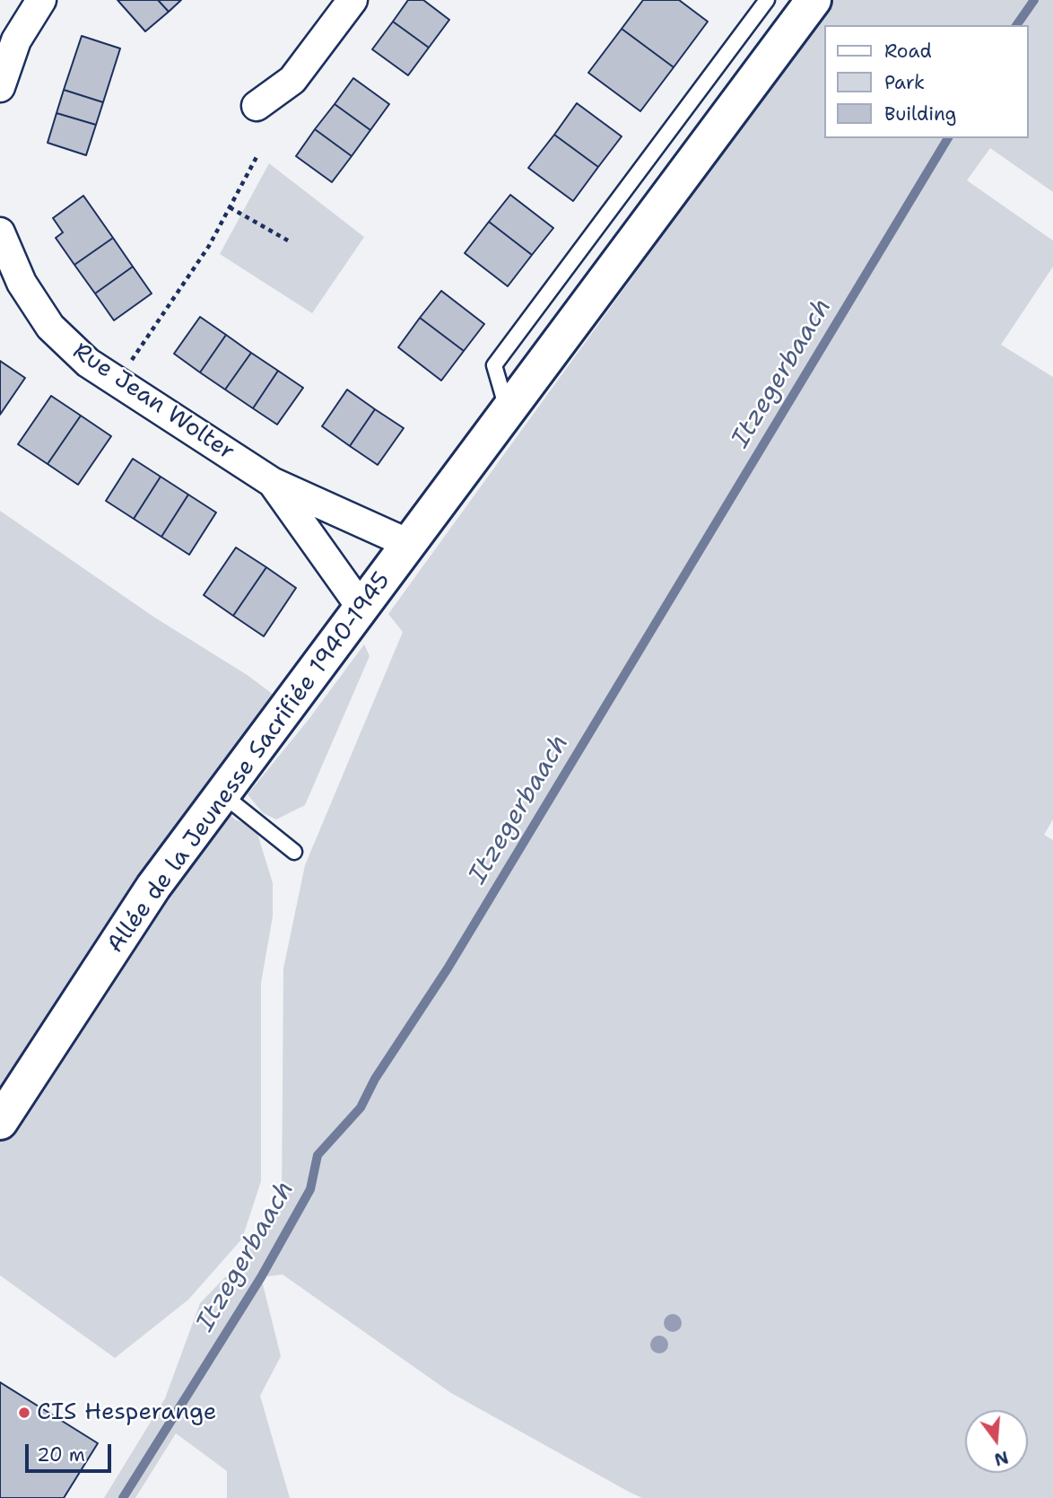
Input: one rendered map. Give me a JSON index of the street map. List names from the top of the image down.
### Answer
{
  "streets": {
    "main road": ["Allée de la Jeunesse Sacrifiée 1940-1945"],
    "street": ["Rue Jean Wolter"]
  },
  "crossings": [
    ["Rue Jean Wolter", "Allée de la Jeunesse Sacrifiée 1940-1945"]
  ],
  "water": ["Itzegerbaach"],
  "places": ["CIS Hesperange"],
  "legend": ["Road", "Park", "Building"],
  "scale_bar": "20 m",
  "north": "bottom"
}
